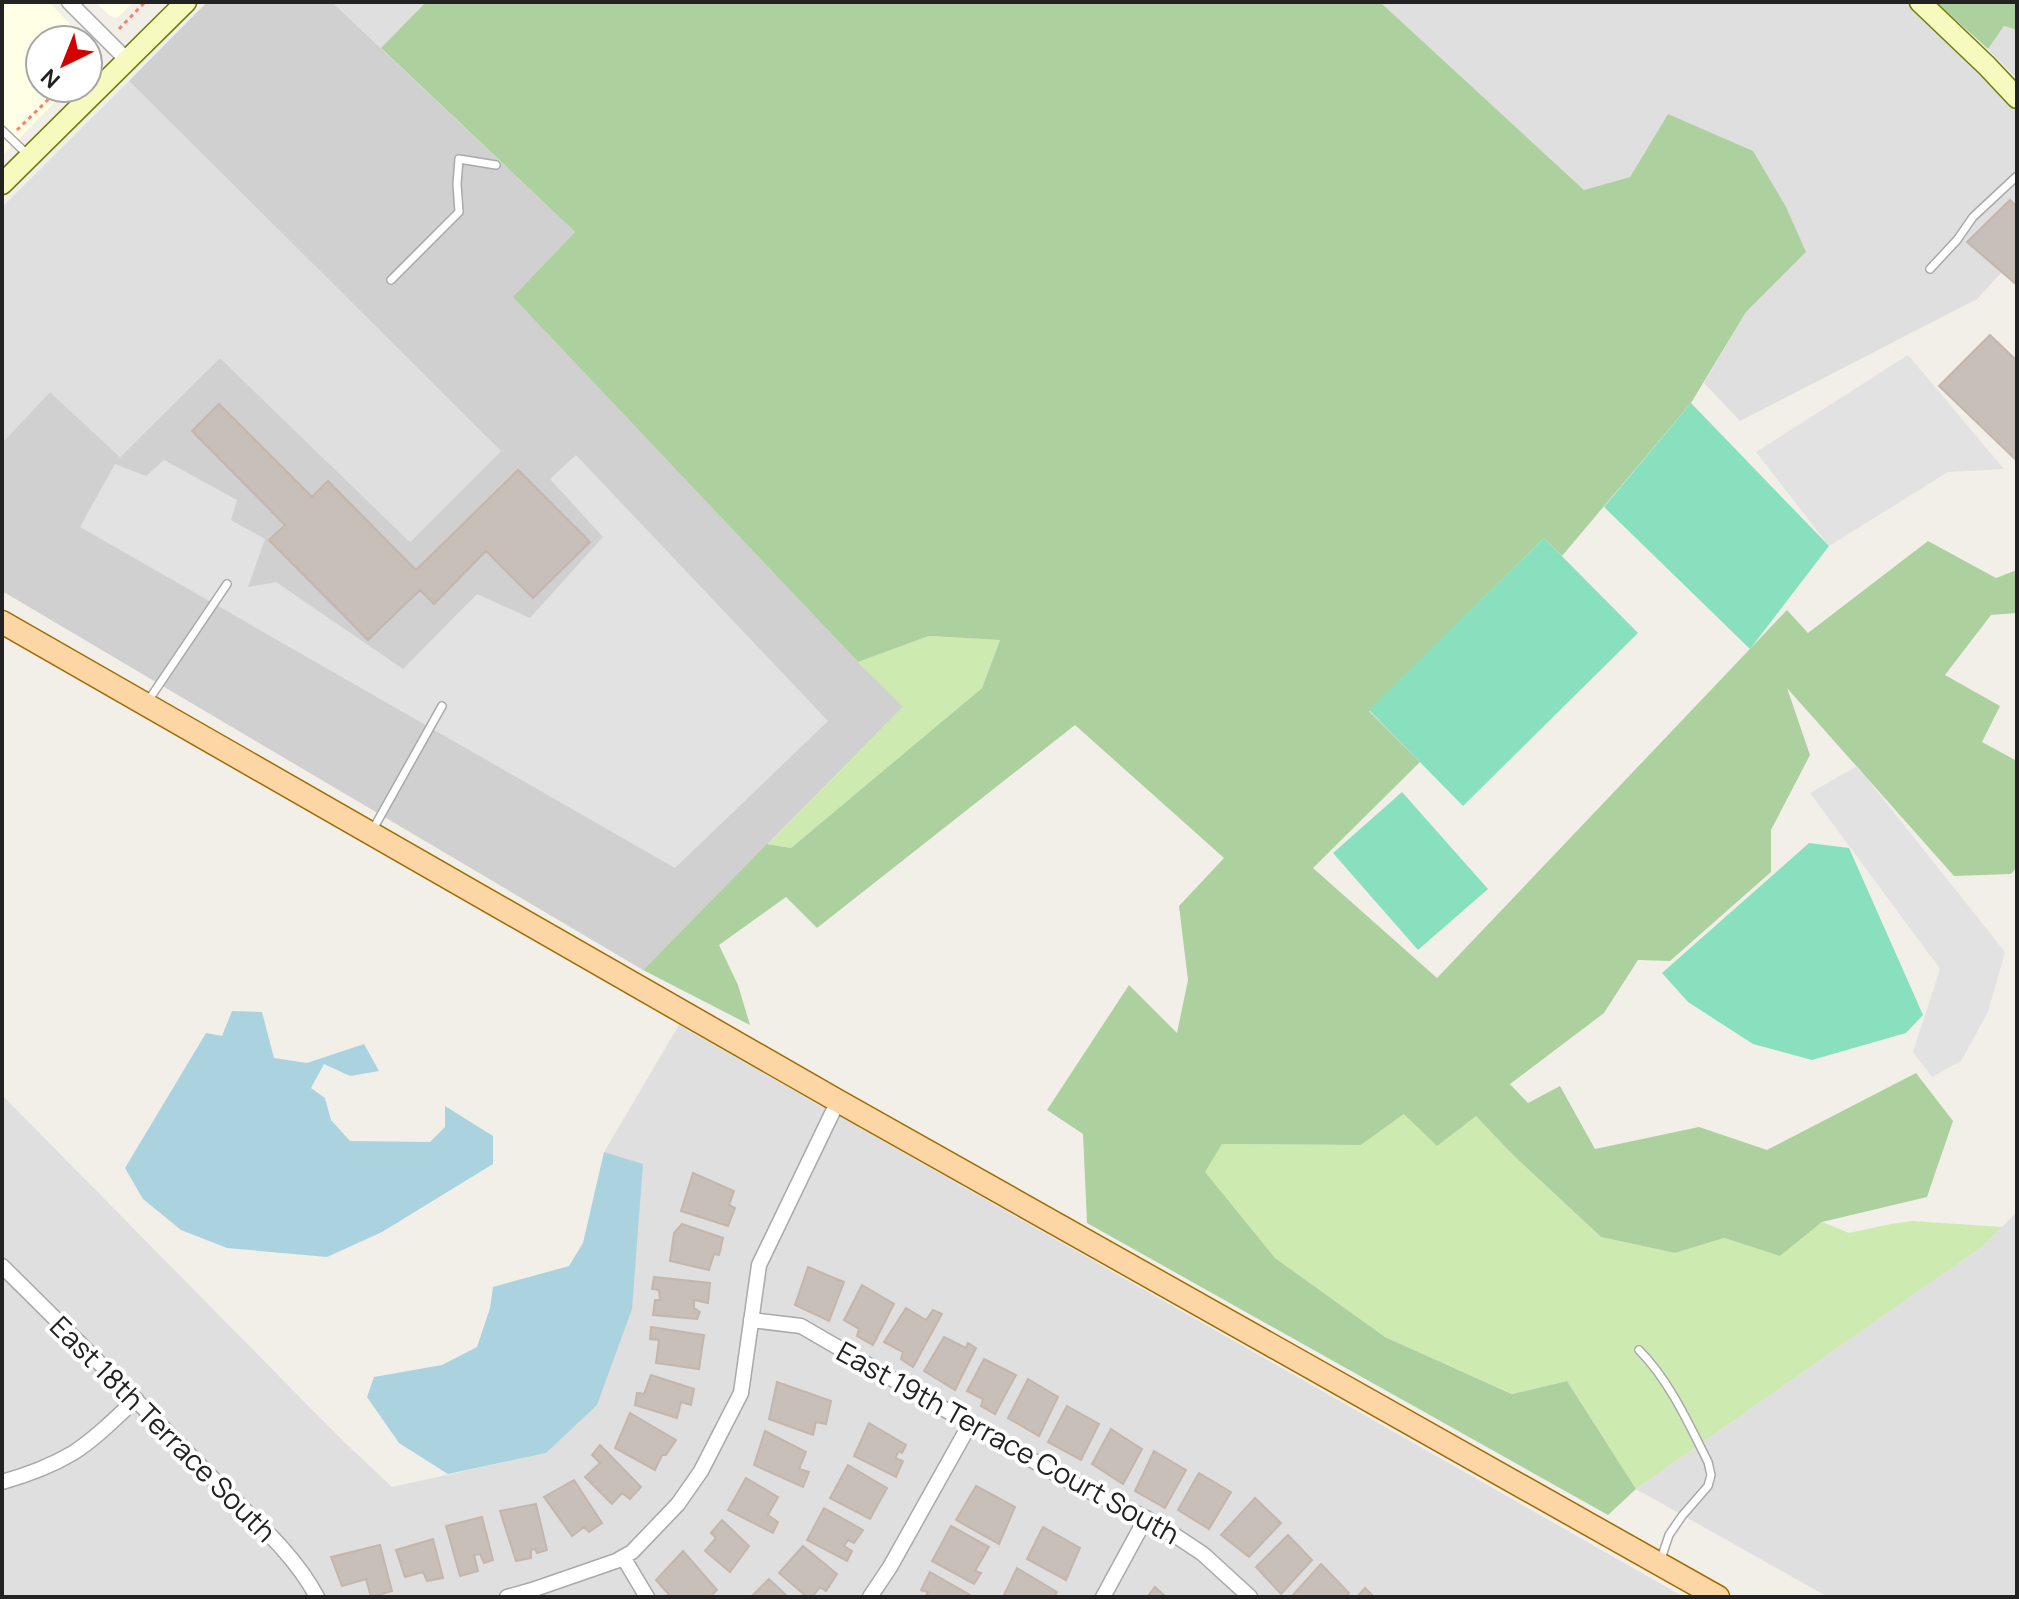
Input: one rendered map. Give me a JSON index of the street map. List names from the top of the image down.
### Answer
{
  "streets": {
    "street": ["East 18th Terrace South", "East 19th Terrace Court South"]
  },
  "north": "bottom left"
}
